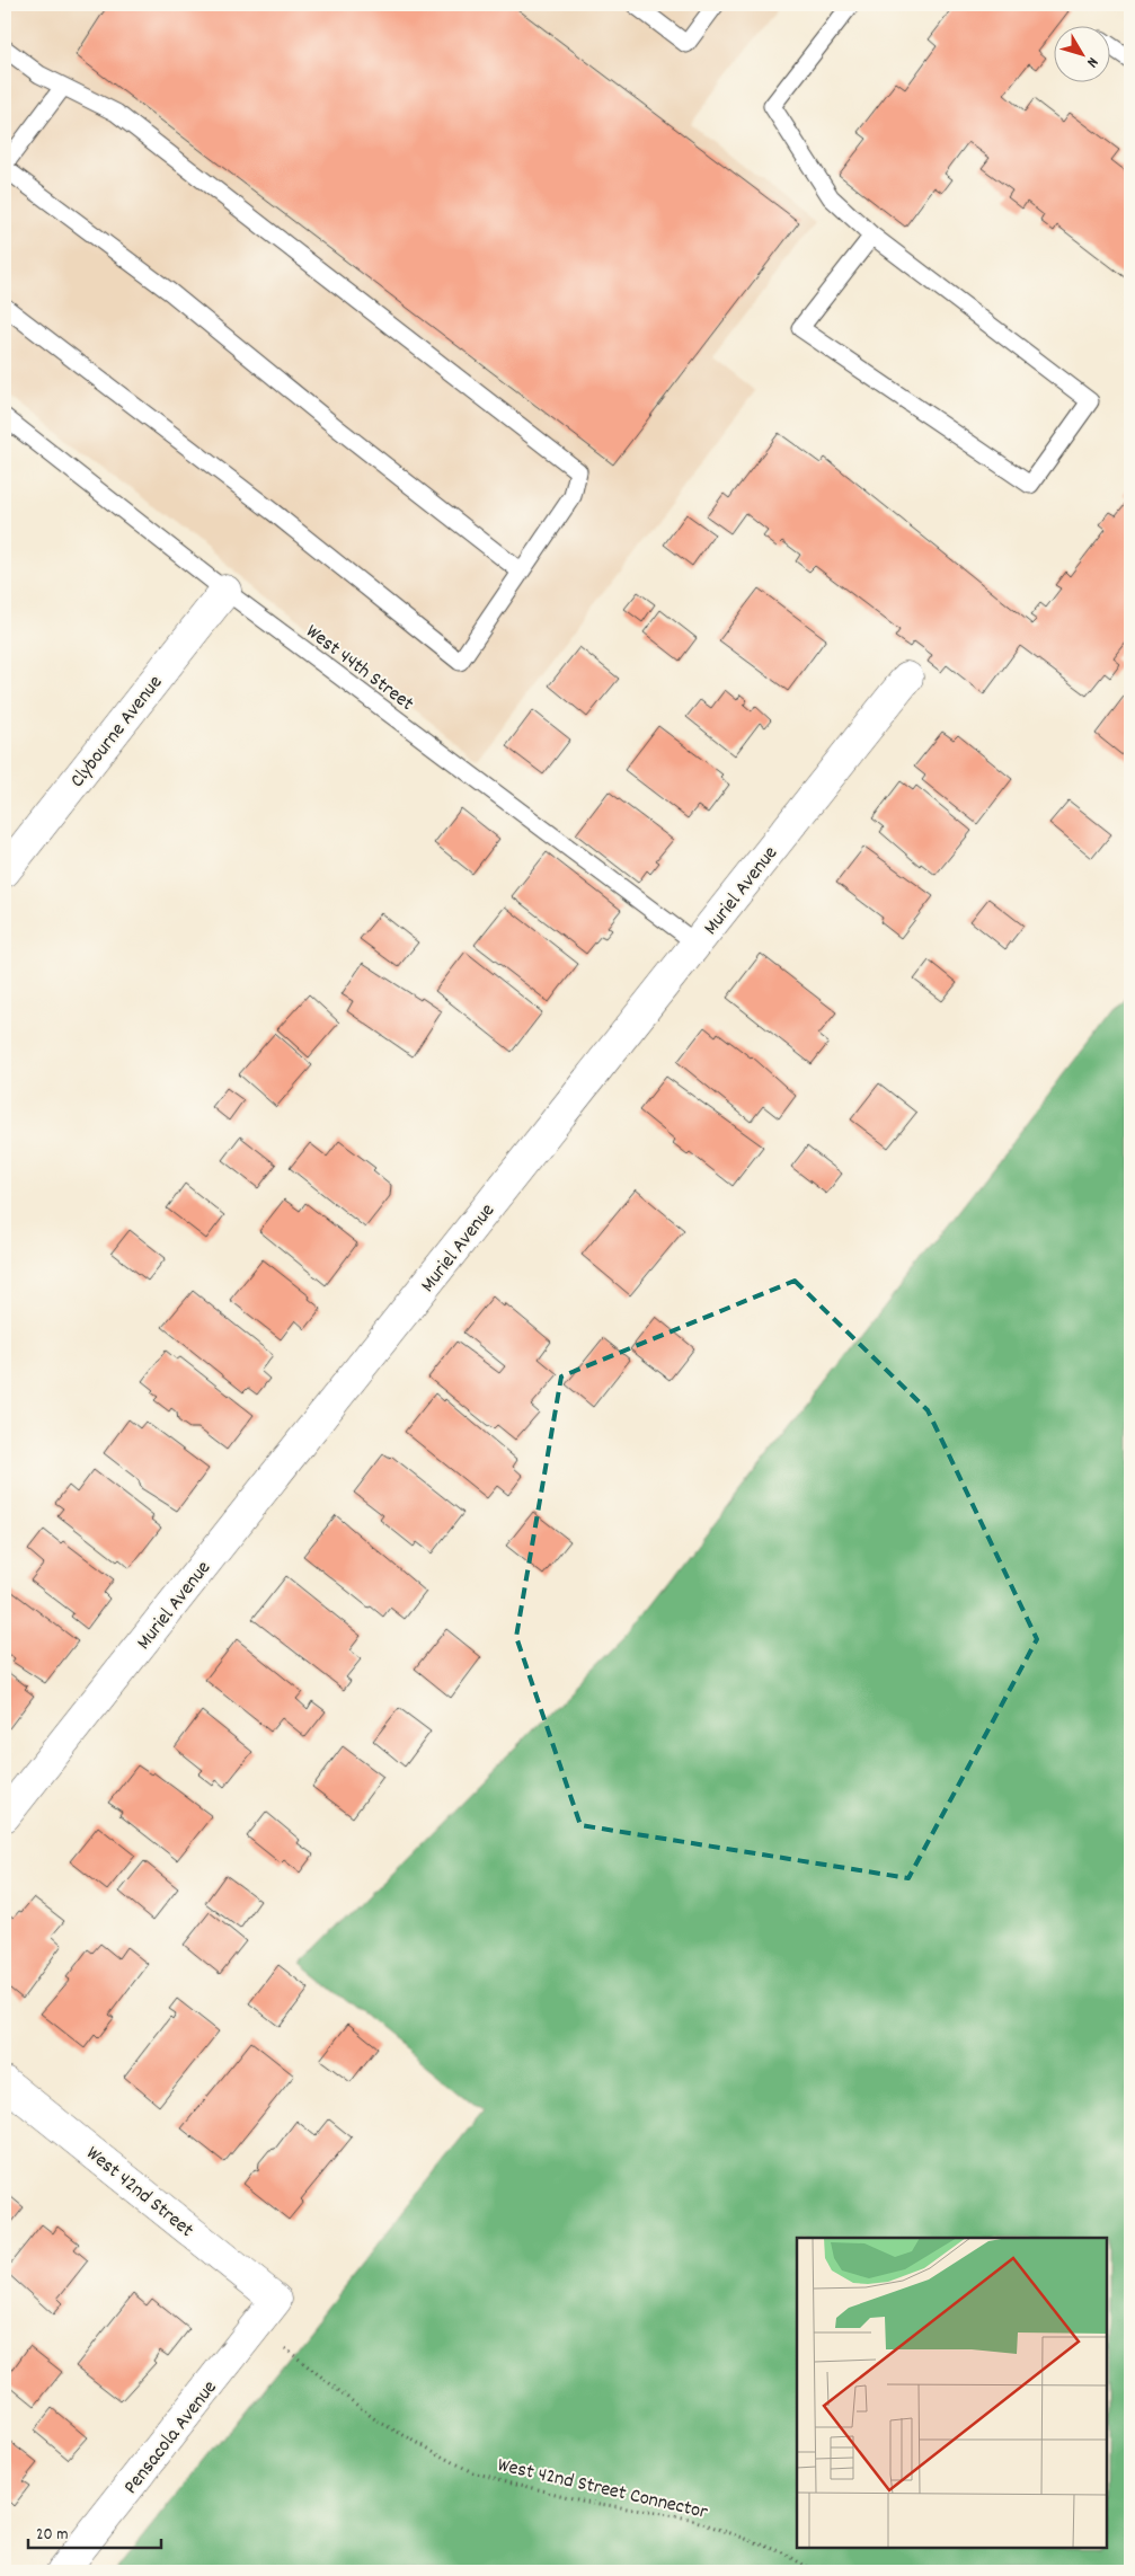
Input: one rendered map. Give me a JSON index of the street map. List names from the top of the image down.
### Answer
{
  "streets": {
    "street": [
      "Clybourne Avenue",
      "Muriel Avenue",
      "West 42nd Street",
      "Pensacola Avenue"
    ],
    "lane": ["West 44th Street"],
    "path": ["West 42nd Street Connector"]
  },
  "crossings": [
    ["West 44th Street", "Clybourne Avenue"],
    ["West 44th Street", "Muriel Avenue"],
    ["West 42nd Street", "Pensacola Avenue"]
  ],
  "scale_bar": "20 m",
  "north": "bottom right"
}
